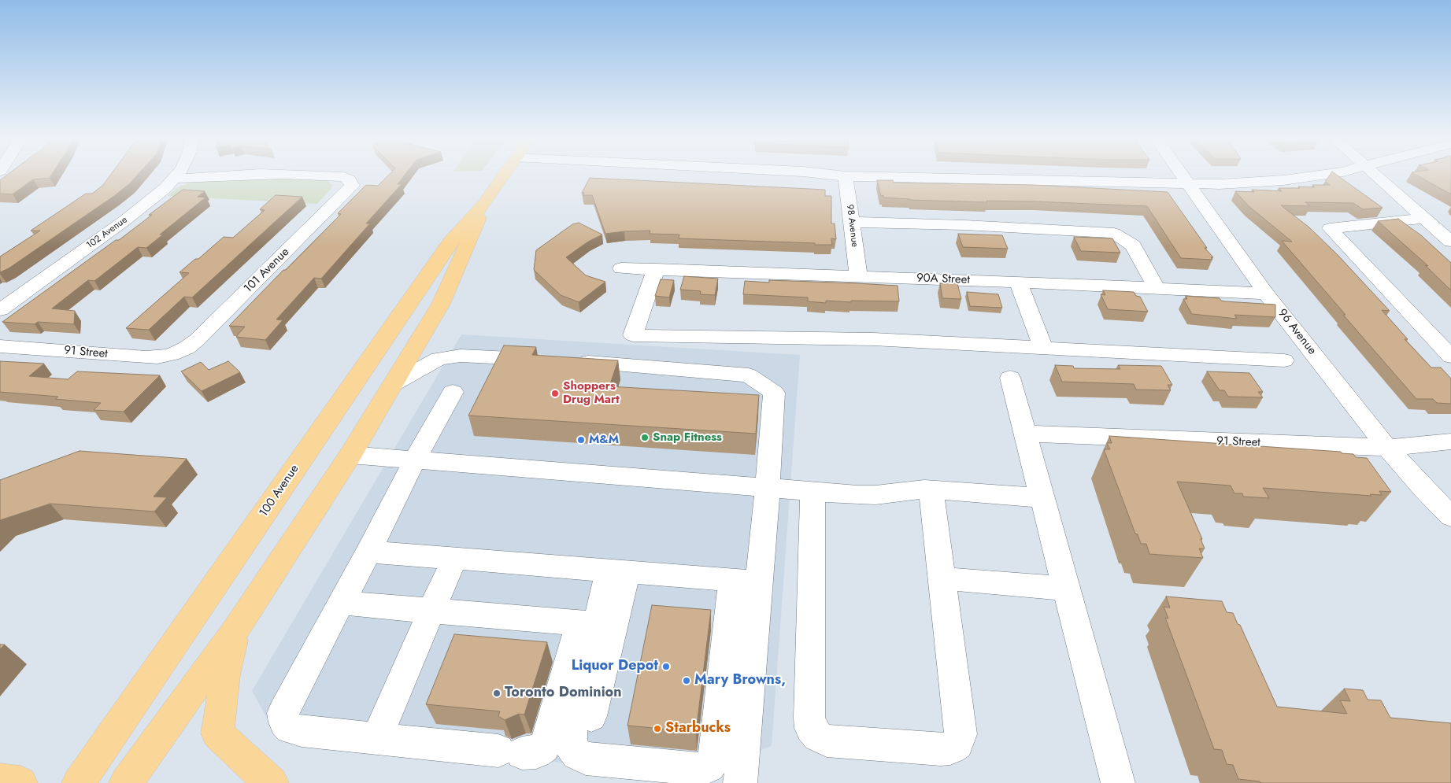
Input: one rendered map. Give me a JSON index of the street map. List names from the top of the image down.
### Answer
{
  "streets": {
    "main road": ["100 Avenue"],
    "street": [
      "98 Avenue",
      "102 Avenue",
      "101 Avenue",
      "90A Street",
      "96 Avenue",
      "91 Street"
    ]
  },
  "crossings": [
    ["98 Avenue", "90A Street"],
    ["102 Avenue", "101 Avenue"],
    ["101 Avenue", "91 Street"],
    ["90A Street", "96 Avenue"],
    ["96 Avenue", "91 Street"]
  ],
  "places": [
    "Shoppers Drug Mart",
    "Snap Fitness",
    "M&M",
    "Liquor Depot",
    "Mary Browns,",
    "Toronto Dominion",
    "Starbucks"
  ]
}
